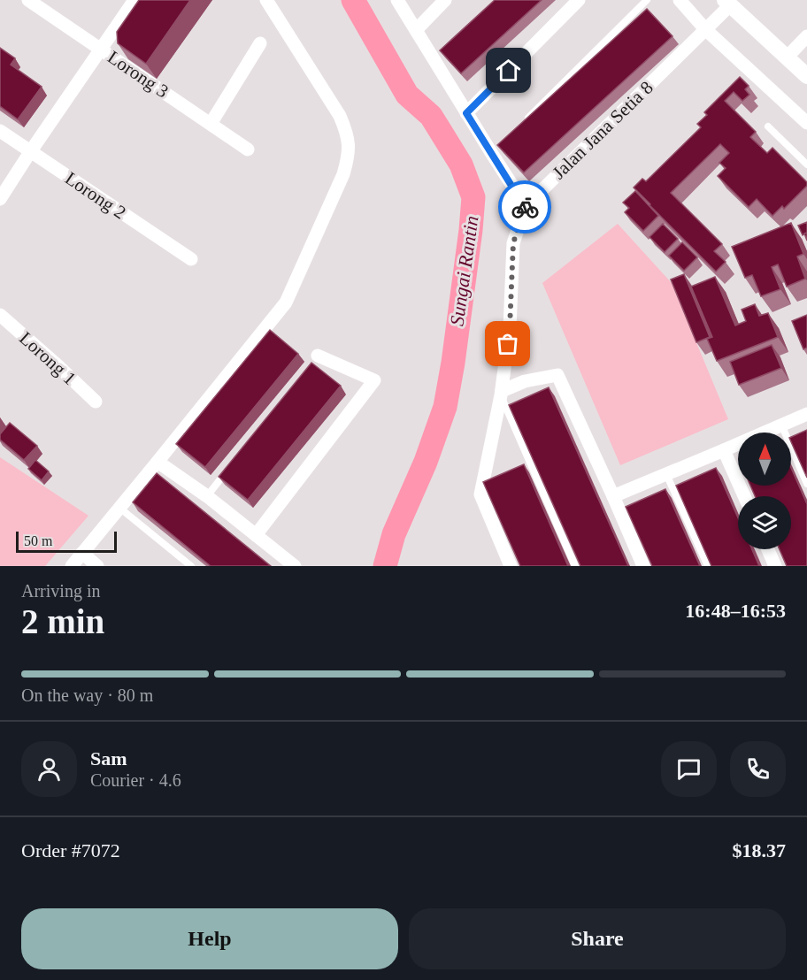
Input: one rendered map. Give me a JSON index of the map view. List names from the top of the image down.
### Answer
{
  "streets": {
    "street": [
      "Lorong 3",
      "Jalan Jana Setia 8",
      "Lorong 2",
      "Lorong 1"
    ]
  },
  "water": ["Sungai Rantin"],
  "scale_bar": "50 m",
  "north": "top",
  "page": {
    "scale": "50 m",
    "heading": ["2 min", "Arriving in", "16:48–16:53"],
    "panel": [
      "Sam",
      "Courier · 4.6",
      "Order #7072",
      "$18.37"
    ],
    "bar": "On the way · 80 m",
    "buttons": ["Help", "Share"]
  }
}
